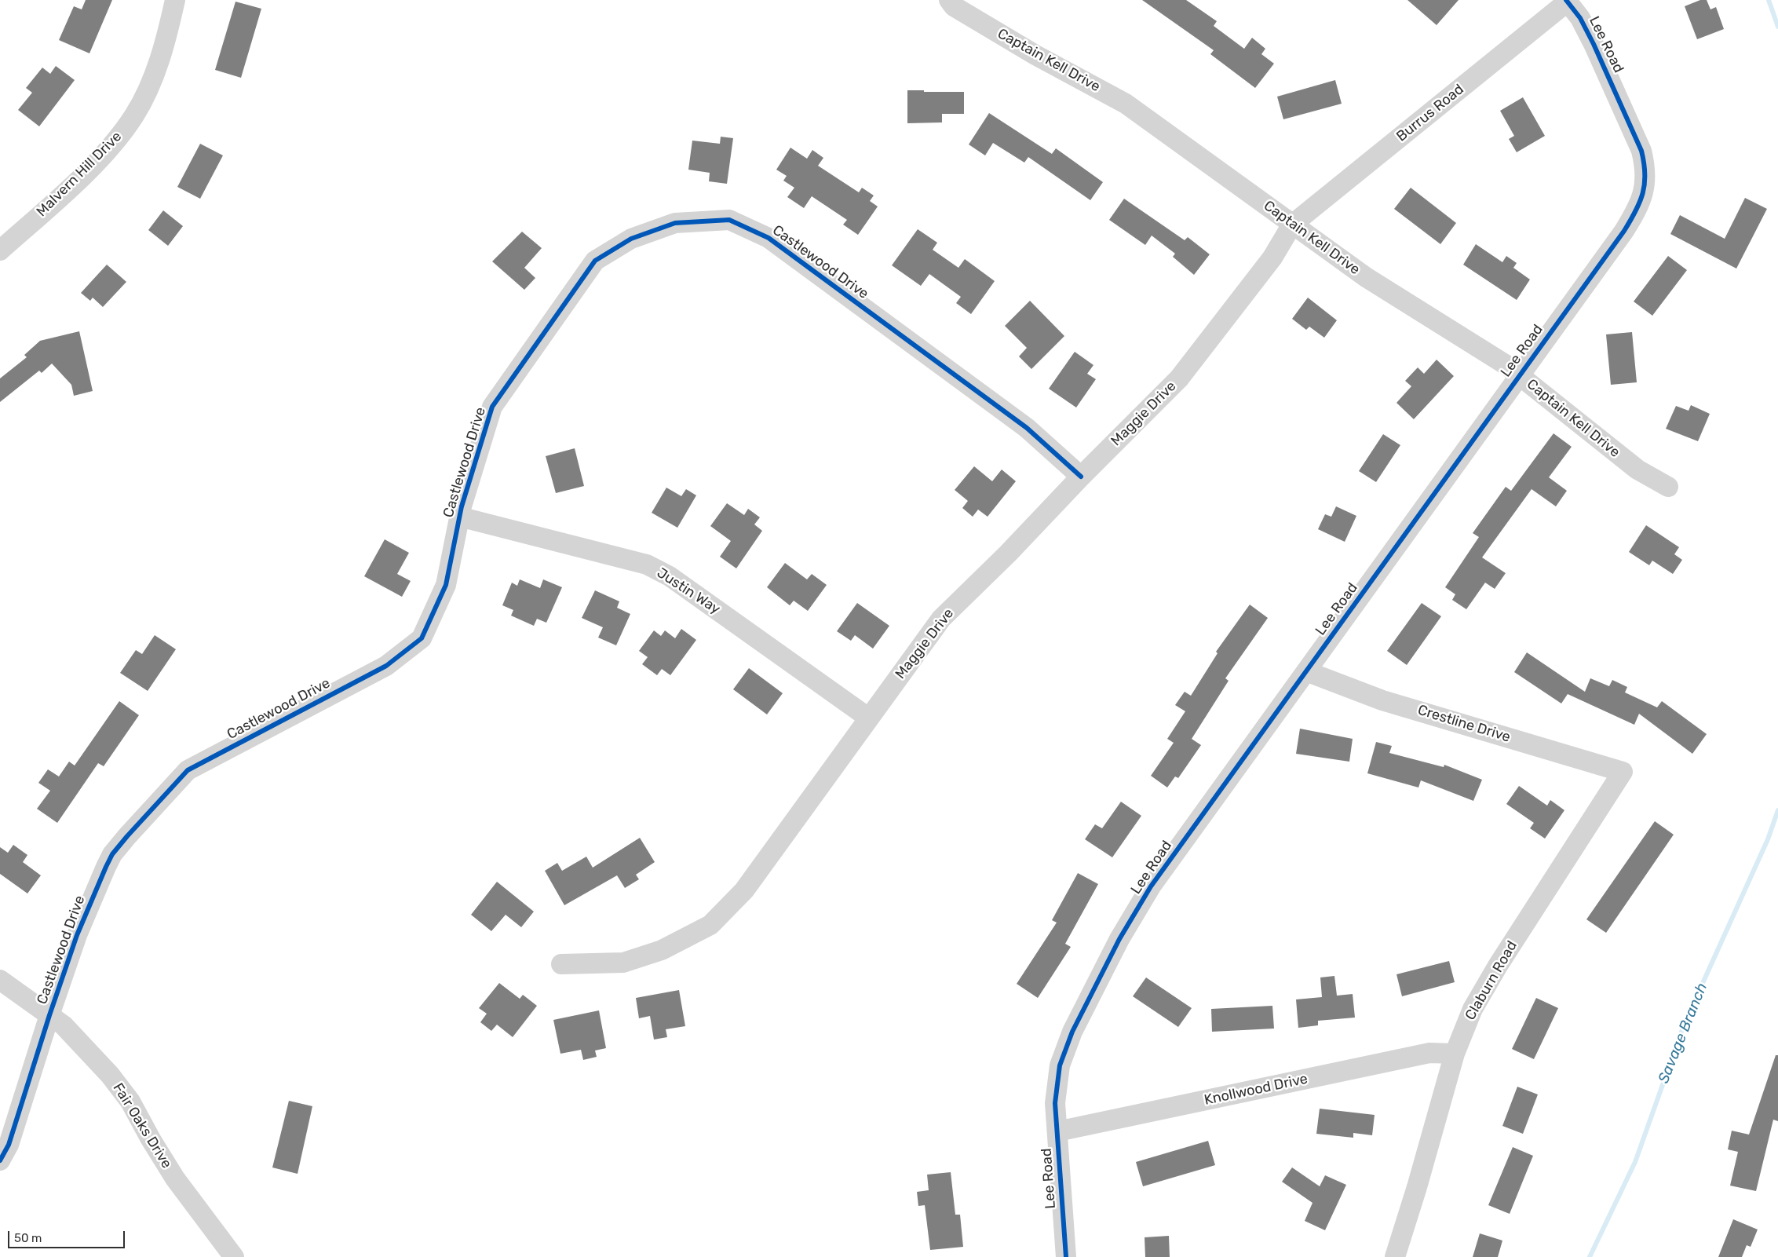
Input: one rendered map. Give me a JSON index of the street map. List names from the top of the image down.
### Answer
{
  "streets": {
    "street": [
      "Lee Road",
      "Captain Kell Drive",
      "Burrus Road",
      "Malvern Hill Drive",
      "Castlewood Drive",
      "Maggie Drive",
      "Justin Way",
      "Crestline Drive",
      "Claburn Road",
      "Knollwood Drive",
      "Fair Oaks Drive"
    ]
  },
  "crossings": [
    ["Lee Road", "Captain Kell Drive"],
    ["Lee Road", "Burrus Road"],
    ["Lee Road", "Crestline Drive"],
    ["Lee Road", "Knollwood Drive"],
    ["Captain Kell Drive", "Burrus Road"],
    ["Captain Kell Drive", "Maggie Drive"],
    ["Burrus Road", "Maggie Drive"],
    ["Castlewood Drive", "Maggie Drive"],
    ["Castlewood Drive", "Justin Way"],
    ["Castlewood Drive", "Fair Oaks Drive"],
    ["Maggie Drive", "Justin Way"],
    ["Crestline Drive", "Claburn Road"],
    ["Claburn Road", "Knollwood Drive"]
  ],
  "water": ["Savage Branch"],
  "scale_bar": "50 m"
}
